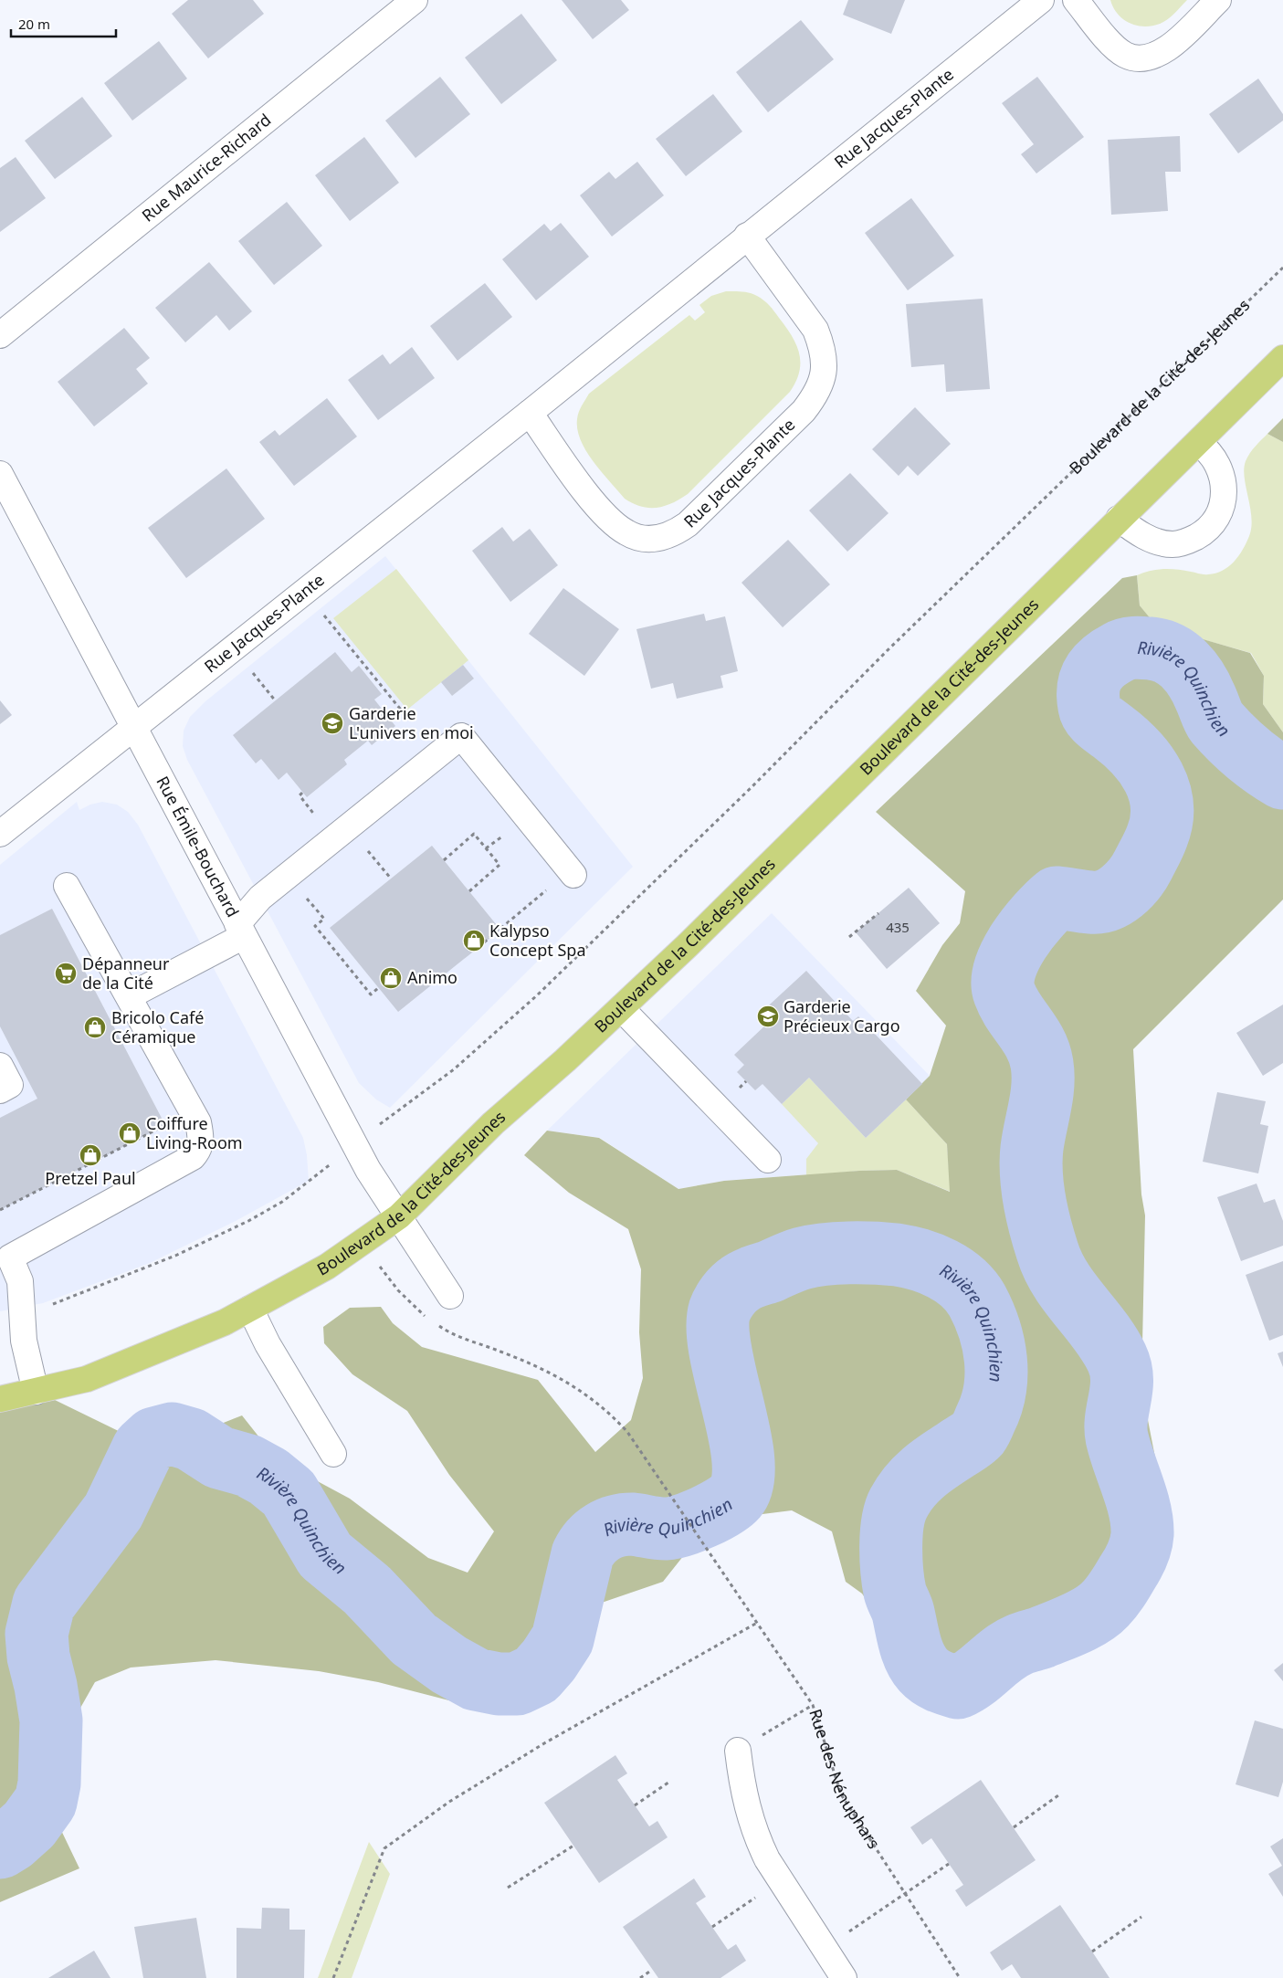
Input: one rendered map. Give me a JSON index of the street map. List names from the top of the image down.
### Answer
{
  "streets": {
    "main road": ["Boulevard de la Cité-des-Jeunes"],
    "street": ["Rue Jacques-Plante", "Rue Maurice-Richard", "Rue Émile-Bouchard"],
    "path": ["Rue des Nénuphars"]
  },
  "crossings": [
    ["Rue Jacques-Plante", "Rue Émile-Bouchard"],
    ["Boulevard de la Cité-des-Jeunes", "Rue Émile-Bouchard"]
  ],
  "water": ["Rivière Quinchien"],
  "places": {
    "school or university": ["Garderie L'univers en moi", "Garderie Précieux Cargo"],
    "shop": [
      "Kalypso Concept Spa",
      "Animo",
      "Bricolo Café Céramique",
      "Coiffure Living-Room",
      "Pretzel Paul"
    ],
    "supermarket": ["Dépanneur de la Cité"]
  },
  "house_numbers": ["435"],
  "scale_bar": "20 m"
}
